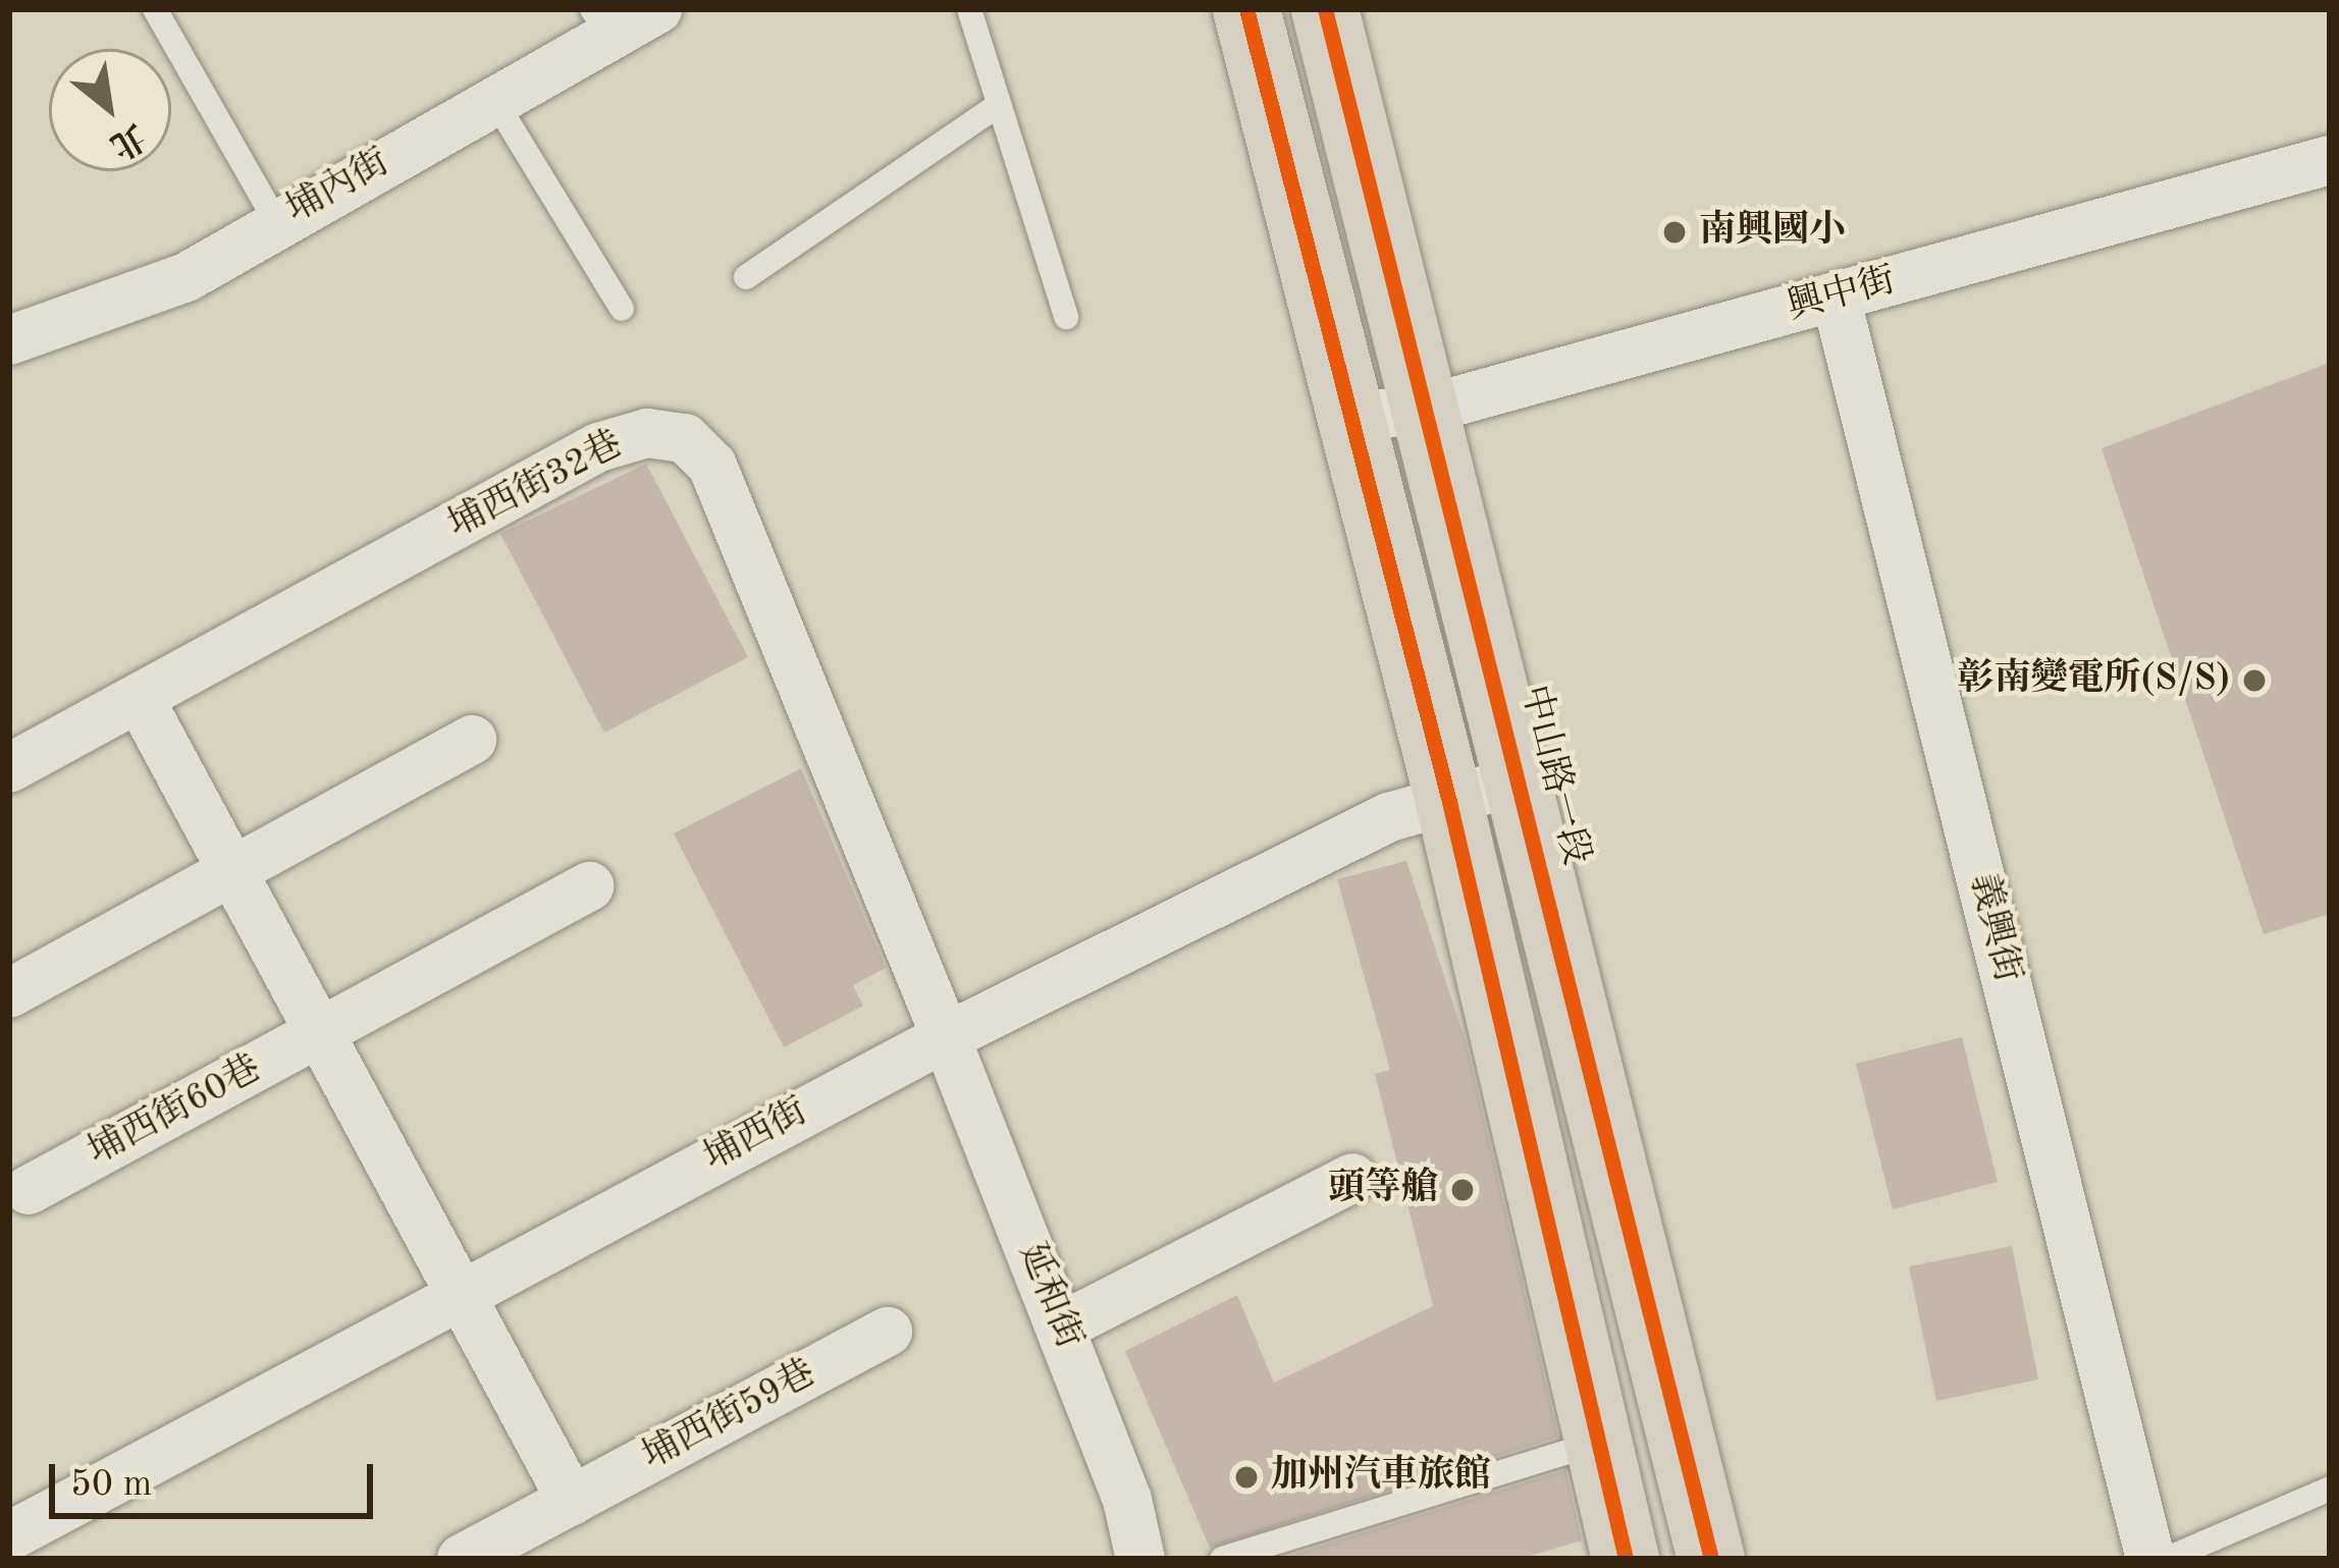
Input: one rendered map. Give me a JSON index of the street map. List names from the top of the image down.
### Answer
{
  "streets": {
    "main road": ["中山路一段"],
    "street": [
      "埔內街",
      "興中街",
      "埔西街32巷",
      "義興街",
      "埔西街60巷",
      "埔西街",
      "延和街",
      "埔西街59巷"
    ]
  },
  "crossings": [
    ["興中街", "中山路一段"],
    ["興中街", "義興街"],
    ["埔西街32巷", "埔西街"],
    ["埔西街32巷", "延和街"],
    ["中山路一段", "埔西街"],
    ["埔西街", "延和街"]
  ],
  "places": [
    "南興國小",
    "彰南變電所(S/S)",
    "頭等艙",
    "加州汽車旅館"
  ],
  "scale_bar": "50 m",
  "north": "bottom right"
}
